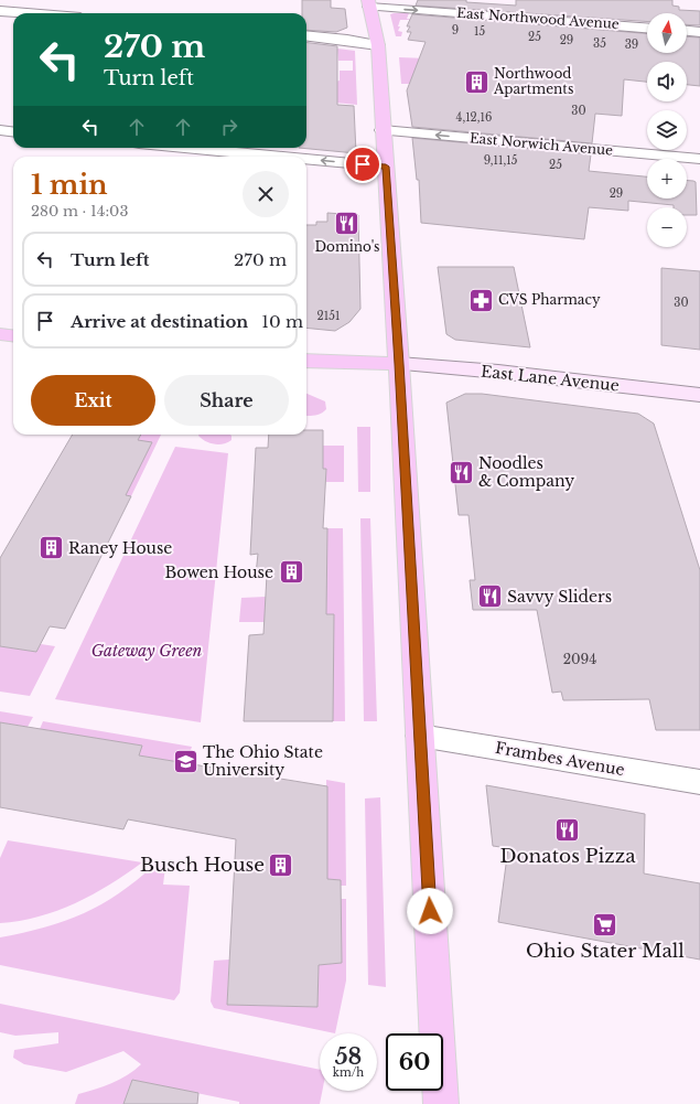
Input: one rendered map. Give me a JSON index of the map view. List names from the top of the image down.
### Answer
{
  "streets": {
    "street": [
      "East Northwood Avenue",
      "East Norwich Avenue",
      "East Lane Avenue",
      "Frambes Avenue"
    ]
  },
  "one_way": ["East Northwood Avenue", "East Norwich Avenue"],
  "parks": ["Gateway Green"],
  "places": {
    "building": [
      "Northwood Apartments",
      "Raney House",
      "Bowen House",
      "Busch House"
    ],
    "restaurant": [
      "Domino's",
      "Noodles & Company",
      "Savvy Sliders",
      "Donatos Pizza"
    ],
    "pharmacy": ["CVS Pharmacy"],
    "school or university": ["The Ohio State University"],
    "supermarket": ["Ohio Stater Mall"]
  },
  "house_numbers": [
    "9",
    "15",
    "25",
    "29",
    "35",
    "39",
    "30",
    "4,12,16",
    "9,11,15",
    "25",
    "29",
    "30",
    "2151",
    "2094"
  ],
  "north": "top",
  "page": {
    "map_buttons": ["+", "−"],
    "turn": ["270 m", "Turn left"],
    "heading": ["1 min", "280 m · 14:03"],
    "list": [
      {
        "name": "Turn left",
        "value": "270 m"
      },
      {
        "name": "Arrive at destination",
        "value": "10 m"
      }
    ],
    "buttons": ["Exit", "Share"],
    "speed": "58 km/h",
    "limit": "60"
  }
}
